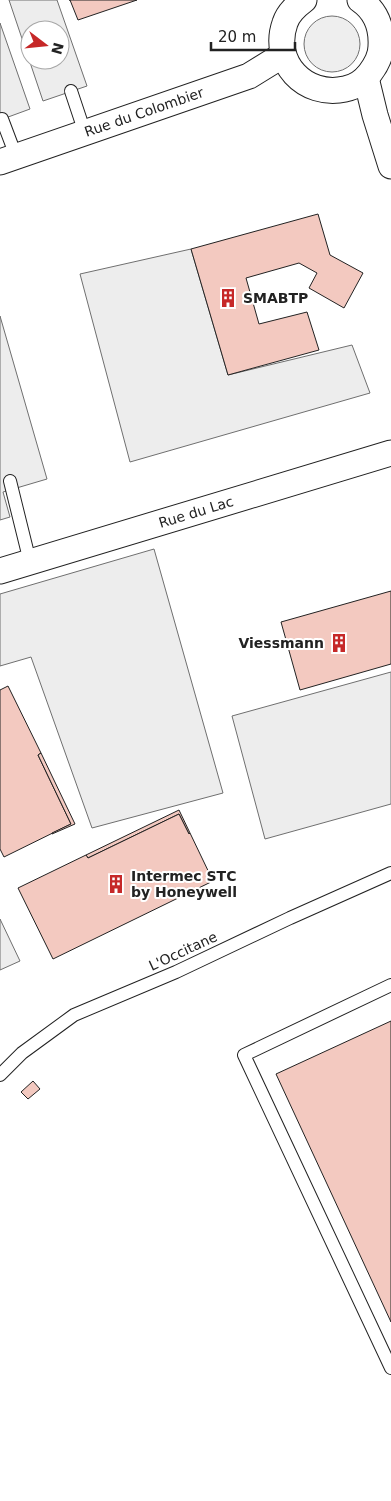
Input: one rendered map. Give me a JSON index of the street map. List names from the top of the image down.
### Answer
{
  "streets": {
    "street": ["Rue du Colombier", "Rue du Lac"],
    "lane": ["L'Occitane"]
  },
  "places": {
    "building": ["SMABTP", "Viessmann", "Intermec STC by Honeywell"]
  },
  "scale_bar": "20 m",
  "north": "right"
}
